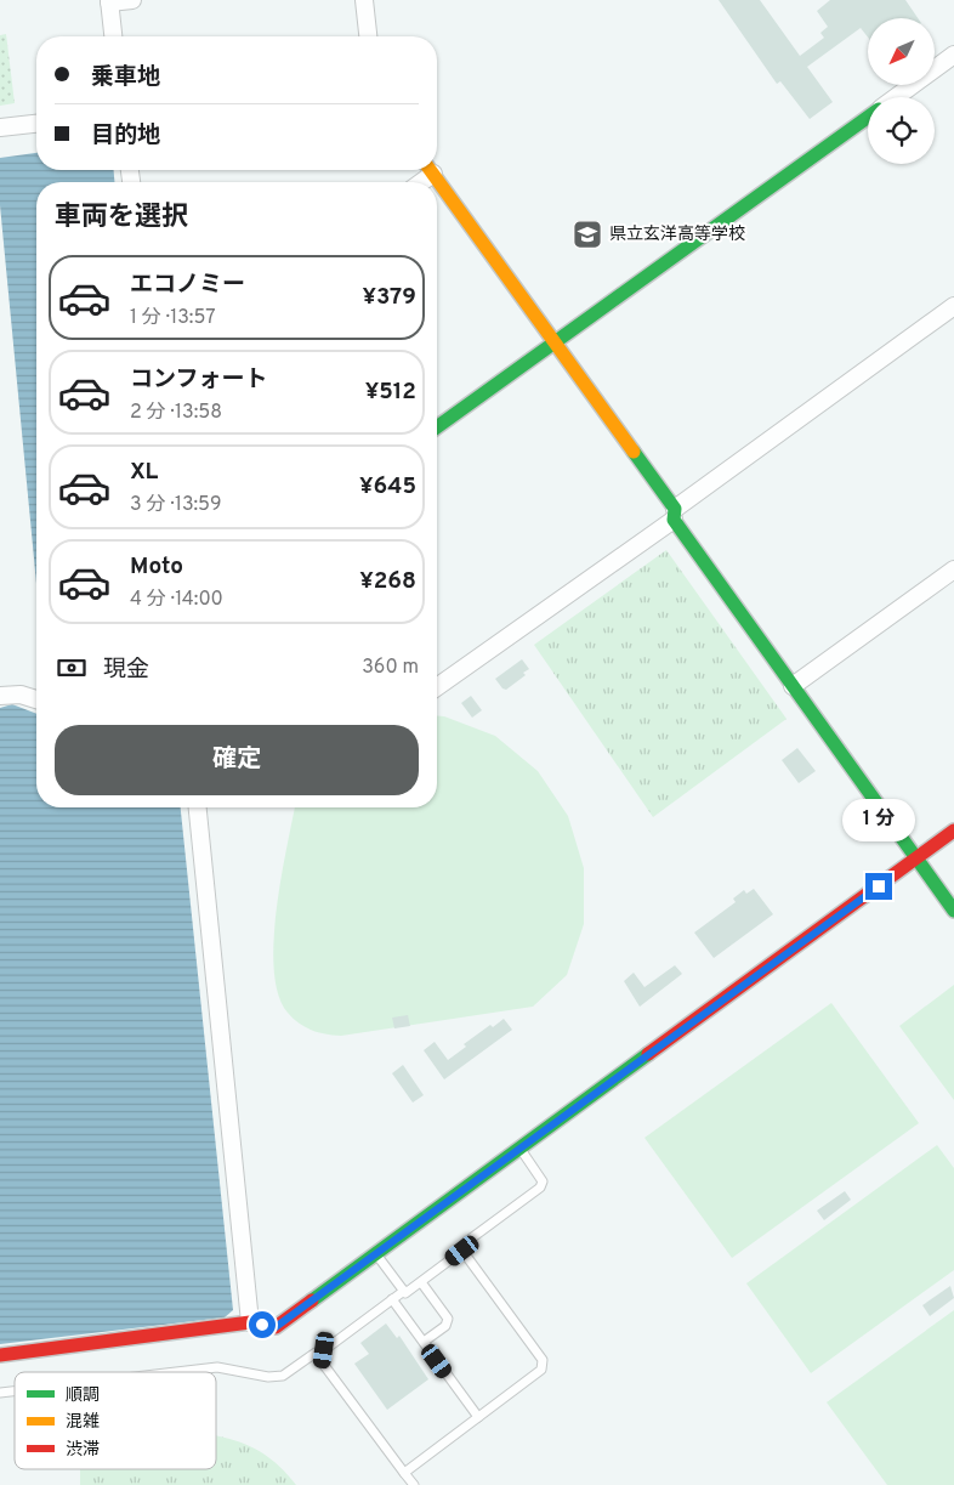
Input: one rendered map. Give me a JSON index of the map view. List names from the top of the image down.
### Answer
{
  "places": {
    "school or university": ["県立玄洋高等学校"]
  },
  "legend": ["順調", "混雑", "渋滞"],
  "north": "bottom left",
  "page": {
    "banner": ["乗車地", "目的地"],
    "heading": "車両を選択",
    "list": [
      {
        "name": "エコノミー",
        "note": "1 分 · 13:57",
        "value": "¥379"
      },
      {
        "name": "コンフォート",
        "note": "2 分 · 13:58",
        "value": "¥512"
      },
      {
        "name": "XL",
        "note": "3 分 · 13:59",
        "value": "¥645"
      },
      {
        "name": "Moto",
        "note": "4 分 · 14:00",
        "value": "¥268"
      }
    ],
    "pay": ["現金", "360 m"],
    "buttons": "確定",
    "bubble": "1 分"
  }
}
